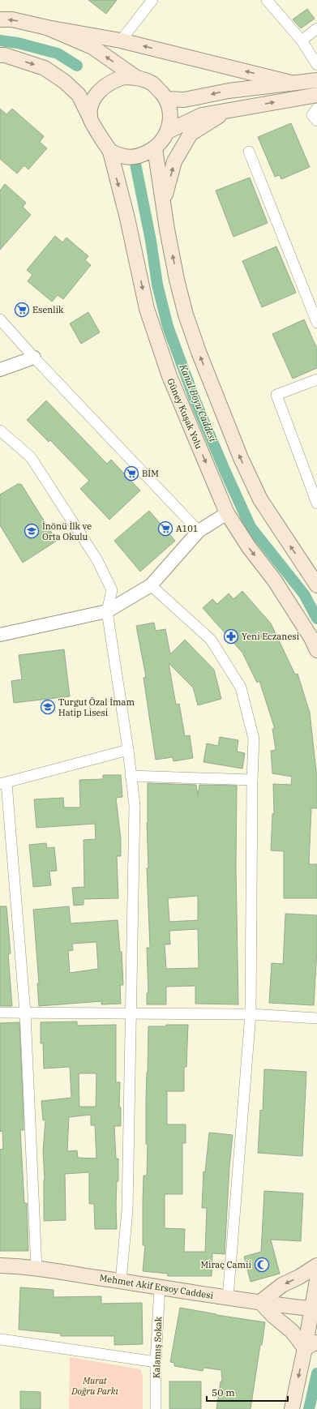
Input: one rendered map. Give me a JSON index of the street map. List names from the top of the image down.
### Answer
{
  "streets": {
    "main road": ["Güney Kuşak Yolu", "Mehmet Akif Ersoy Caddesi"],
    "street": ["Kalamış Sokak"]
  },
  "crossings": [
    ["Mehmet Akif Ersoy Caddesi", "Kalamış Sokak"]
  ],
  "water": ["Kanal Boyu Caddesi"],
  "parks": ["Murat Doğru Parkı"],
  "places": {
    "supermarket": ["Esenlik", "BİM", "A101"],
    "school or university": ["İnönü İlk ve Orta Okulu", "Turgut Özal İmam Hatip Lisesi"],
    "pharmacy": ["Yeni Eczanesi"],
    "mosque": ["Miraç Camii"]
  },
  "scale_bar": "50 m"
}
